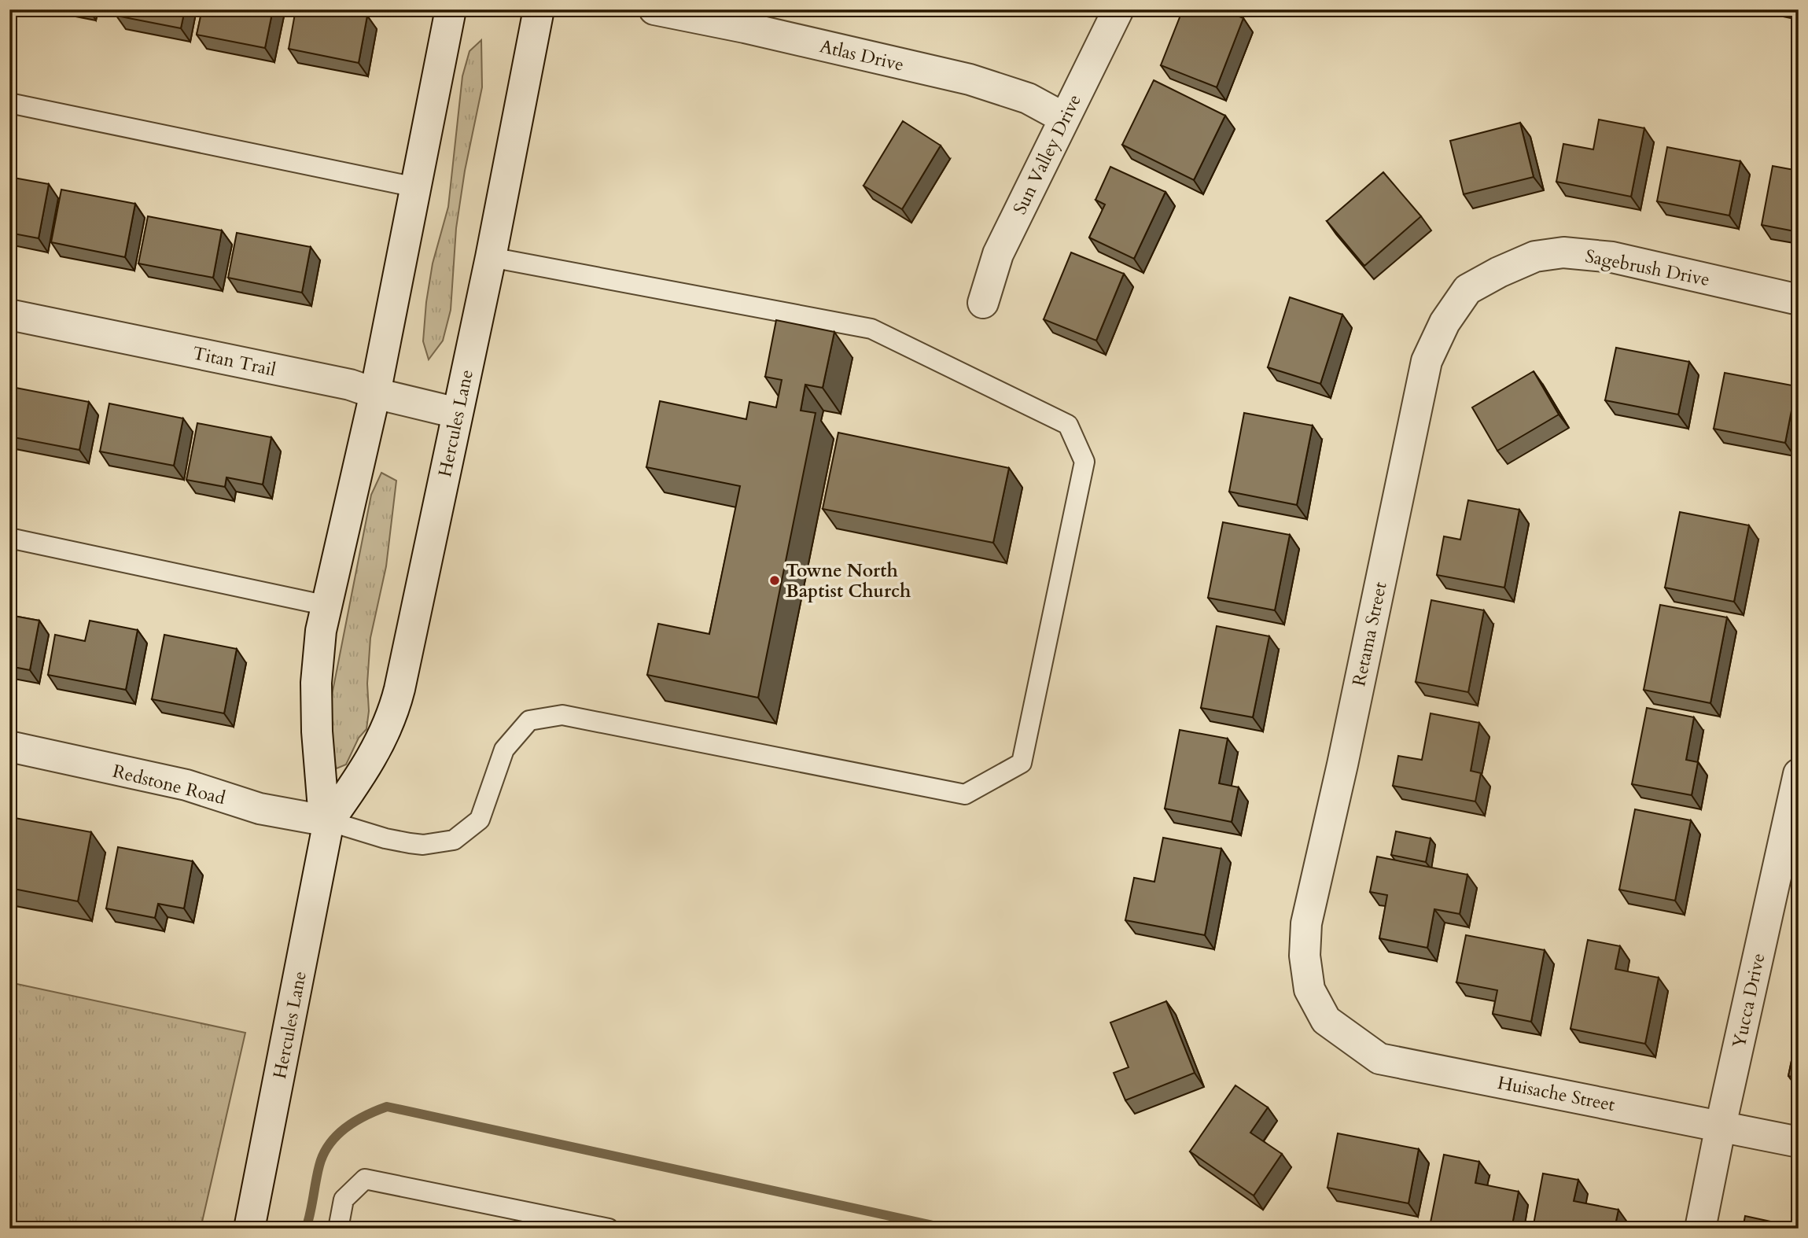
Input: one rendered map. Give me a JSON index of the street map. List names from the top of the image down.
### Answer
{
  "streets": {
    "street": [
      "Atlas Drive",
      "Sun Valley Drive",
      "Sagebrush Drive",
      "Titan Trail",
      "Hercules Lane",
      "Retama Street",
      "Redstone Road",
      "Yucca Drive",
      "Huisache Street"
    ]
  },
  "crossings": [
    ["Atlas Drive", "Sun Valley Drive"],
    ["Sagebrush Drive", "Retama Street"],
    ["Titan Trail", "Hercules Lane"],
    ["Hercules Lane", "Redstone Road"],
    ["Retama Street", "Huisache Street"],
    ["Yucca Drive", "Huisache Street"]
  ],
  "places": ["Towne North Baptist Church"]
}
